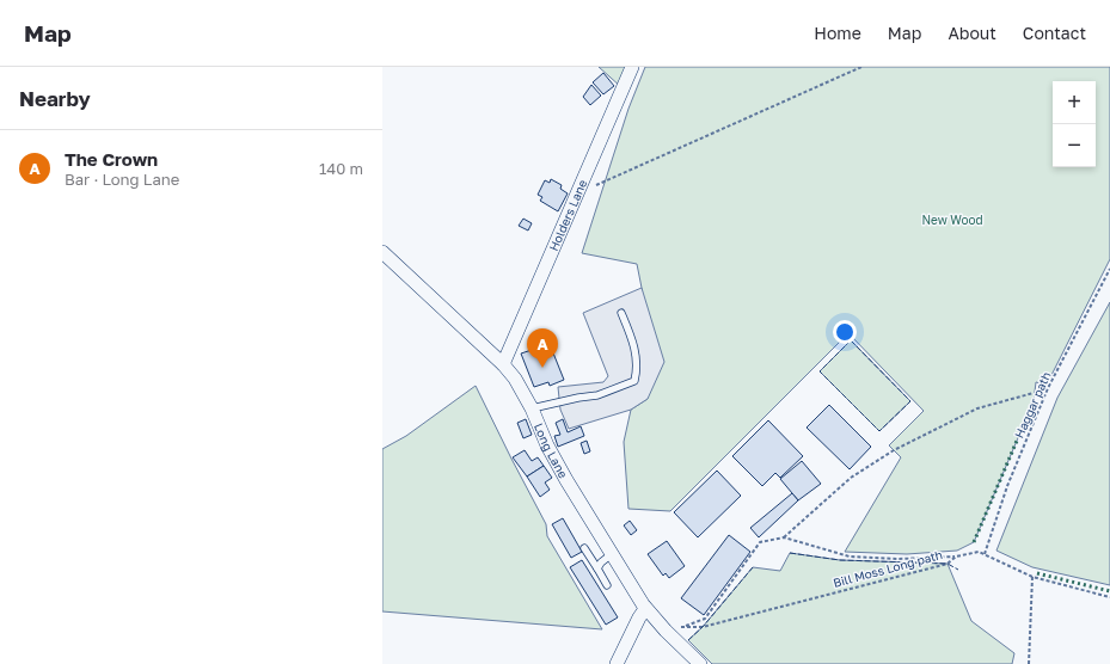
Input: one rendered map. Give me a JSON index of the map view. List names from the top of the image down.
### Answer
{
  "streets": {
    "street": ["Holders Lane", "Long Lane"],
    "path": ["Haggar path", "Bill Moss Long path"]
  },
  "crossings": [
    ["Holders Lane", "Long Lane"],
    ["Haggar path", "Bill Moss Long path"],
    ["Long Lane", "Bill Moss Long path"]
  ],
  "parks": ["New Wood"],
  "page": {
    "header": "Map",
    "nav": [
      "Home",
      "Map",
      "About",
      "Contact"
    ],
    "heading": "Nearby",
    "map_buttons": ["+", "−"],
    "list": [
      {
        "mark": "A",
        "name": "The Crown",
        "note": "Bar · Long Lane",
        "value": "140 m"
      }
    ],
    "pins": "A"
  }
}
